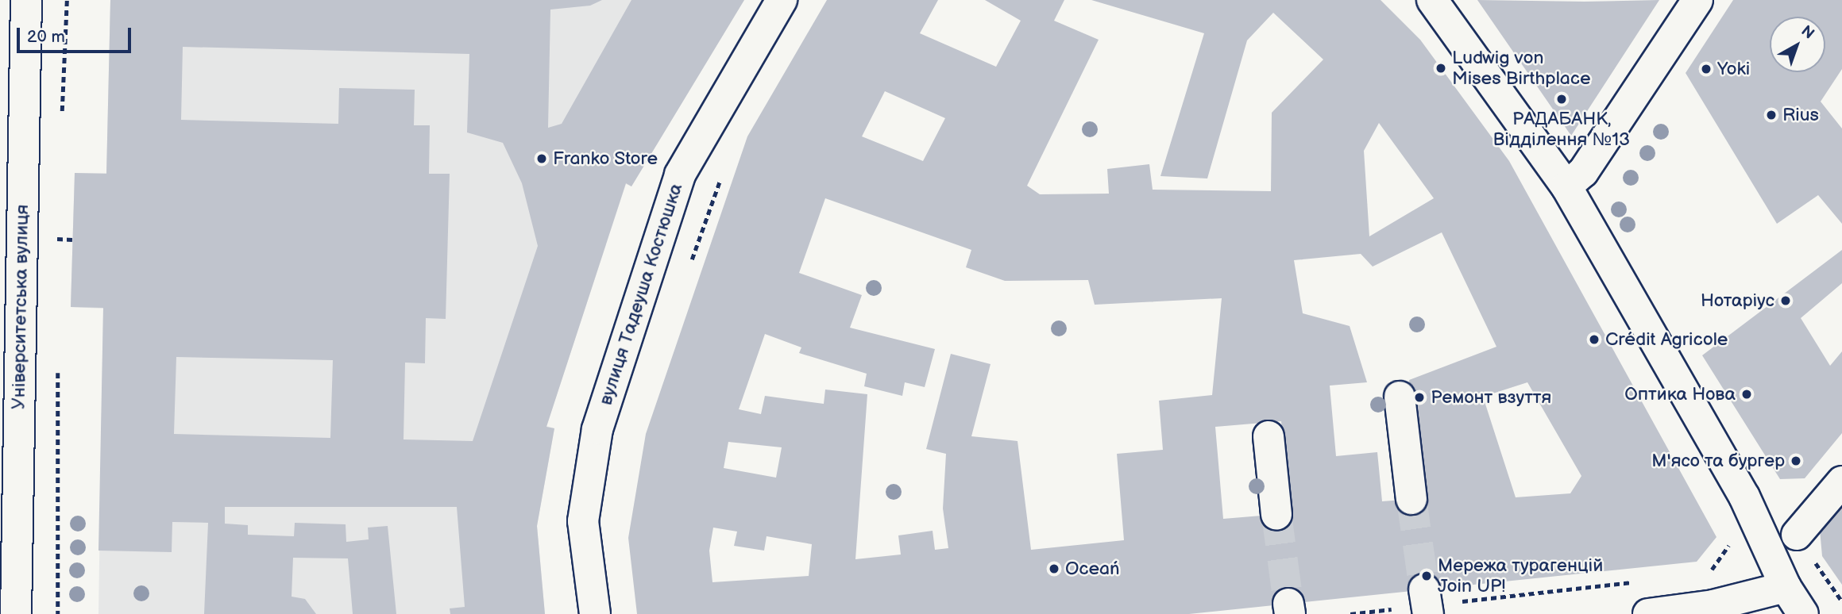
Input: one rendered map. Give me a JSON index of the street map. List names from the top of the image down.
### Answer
{
  "streets": {
    "street": ["вулиця Тадеуша Костюшка", "Університетська вулиця"]
  },
  "places": [
    "Ludwig von Mises Birthplace",
    "Yoki",
    "РАДАБАНК, Відділення №13",
    "Rius",
    "Franko Store",
    "Нотаріус",
    "Crédit Agricole",
    "Оптика Нова",
    "Ремонт взуття",
    "М'ясо та бургер",
    "Oceań",
    "Мережа турагенцій Join UP!"
  ],
  "scale_bar": "20 m",
  "north": "top right"
}
